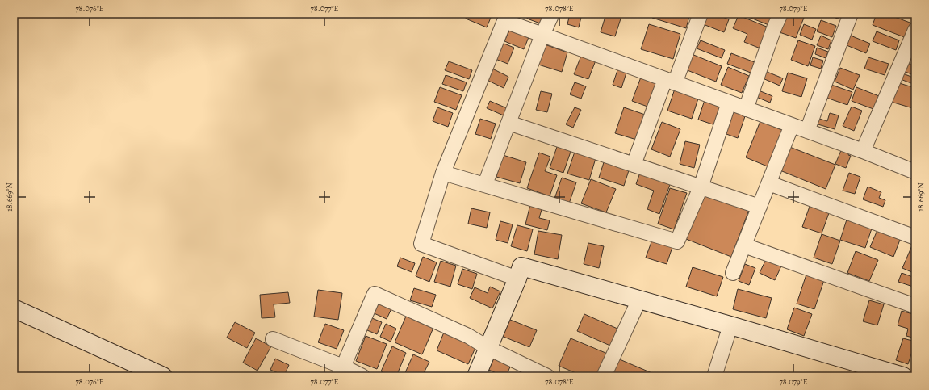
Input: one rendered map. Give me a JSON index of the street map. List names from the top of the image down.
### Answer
{
  "coordinates": [
    "78.076°E",
    "78.077°E",
    "78.078°E",
    "78.079°E",
    "18.669°N"
  ]
}
